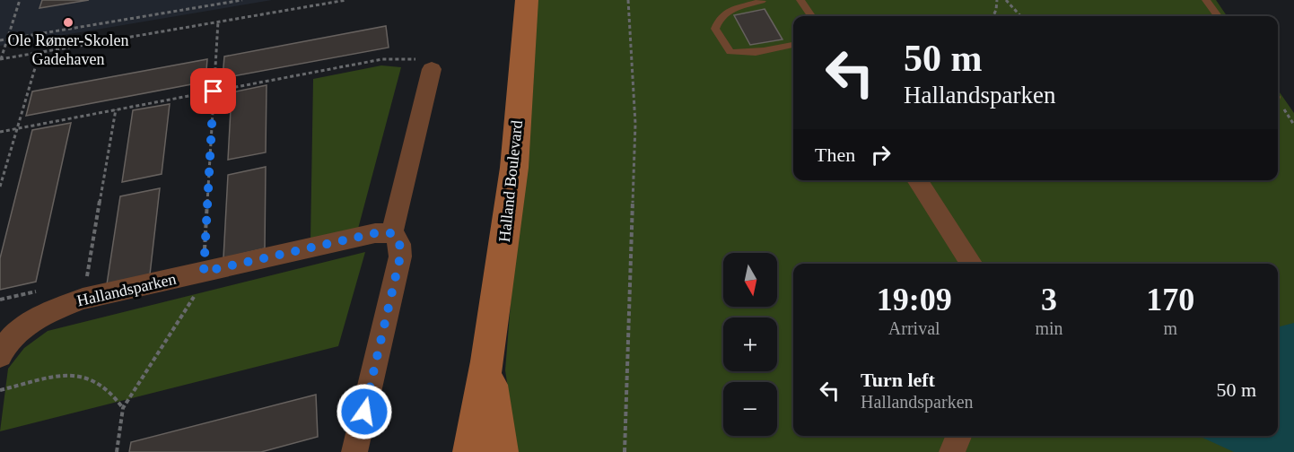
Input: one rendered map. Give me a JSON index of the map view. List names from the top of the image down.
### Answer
{
  "streets": {
    "street": ["Halland Boulevard", "Hallandsparken"]
  },
  "places": ["Ole Rømer-Skolen Gadehaven"],
  "north": "bottom",
  "page": {
    "turn": ["50 m", "Hallandsparken"],
    "then": "Then",
    "map_buttons": ["+", "−"],
    "eta": [
      "19:09",
      "Arrival",
      "3",
      "min",
      "170",
      "m"
    ],
    "list": [
      {
        "name": "Turn left",
        "note": "Hallandsparken",
        "value": "50 m"
      }
    ]
  }
}
